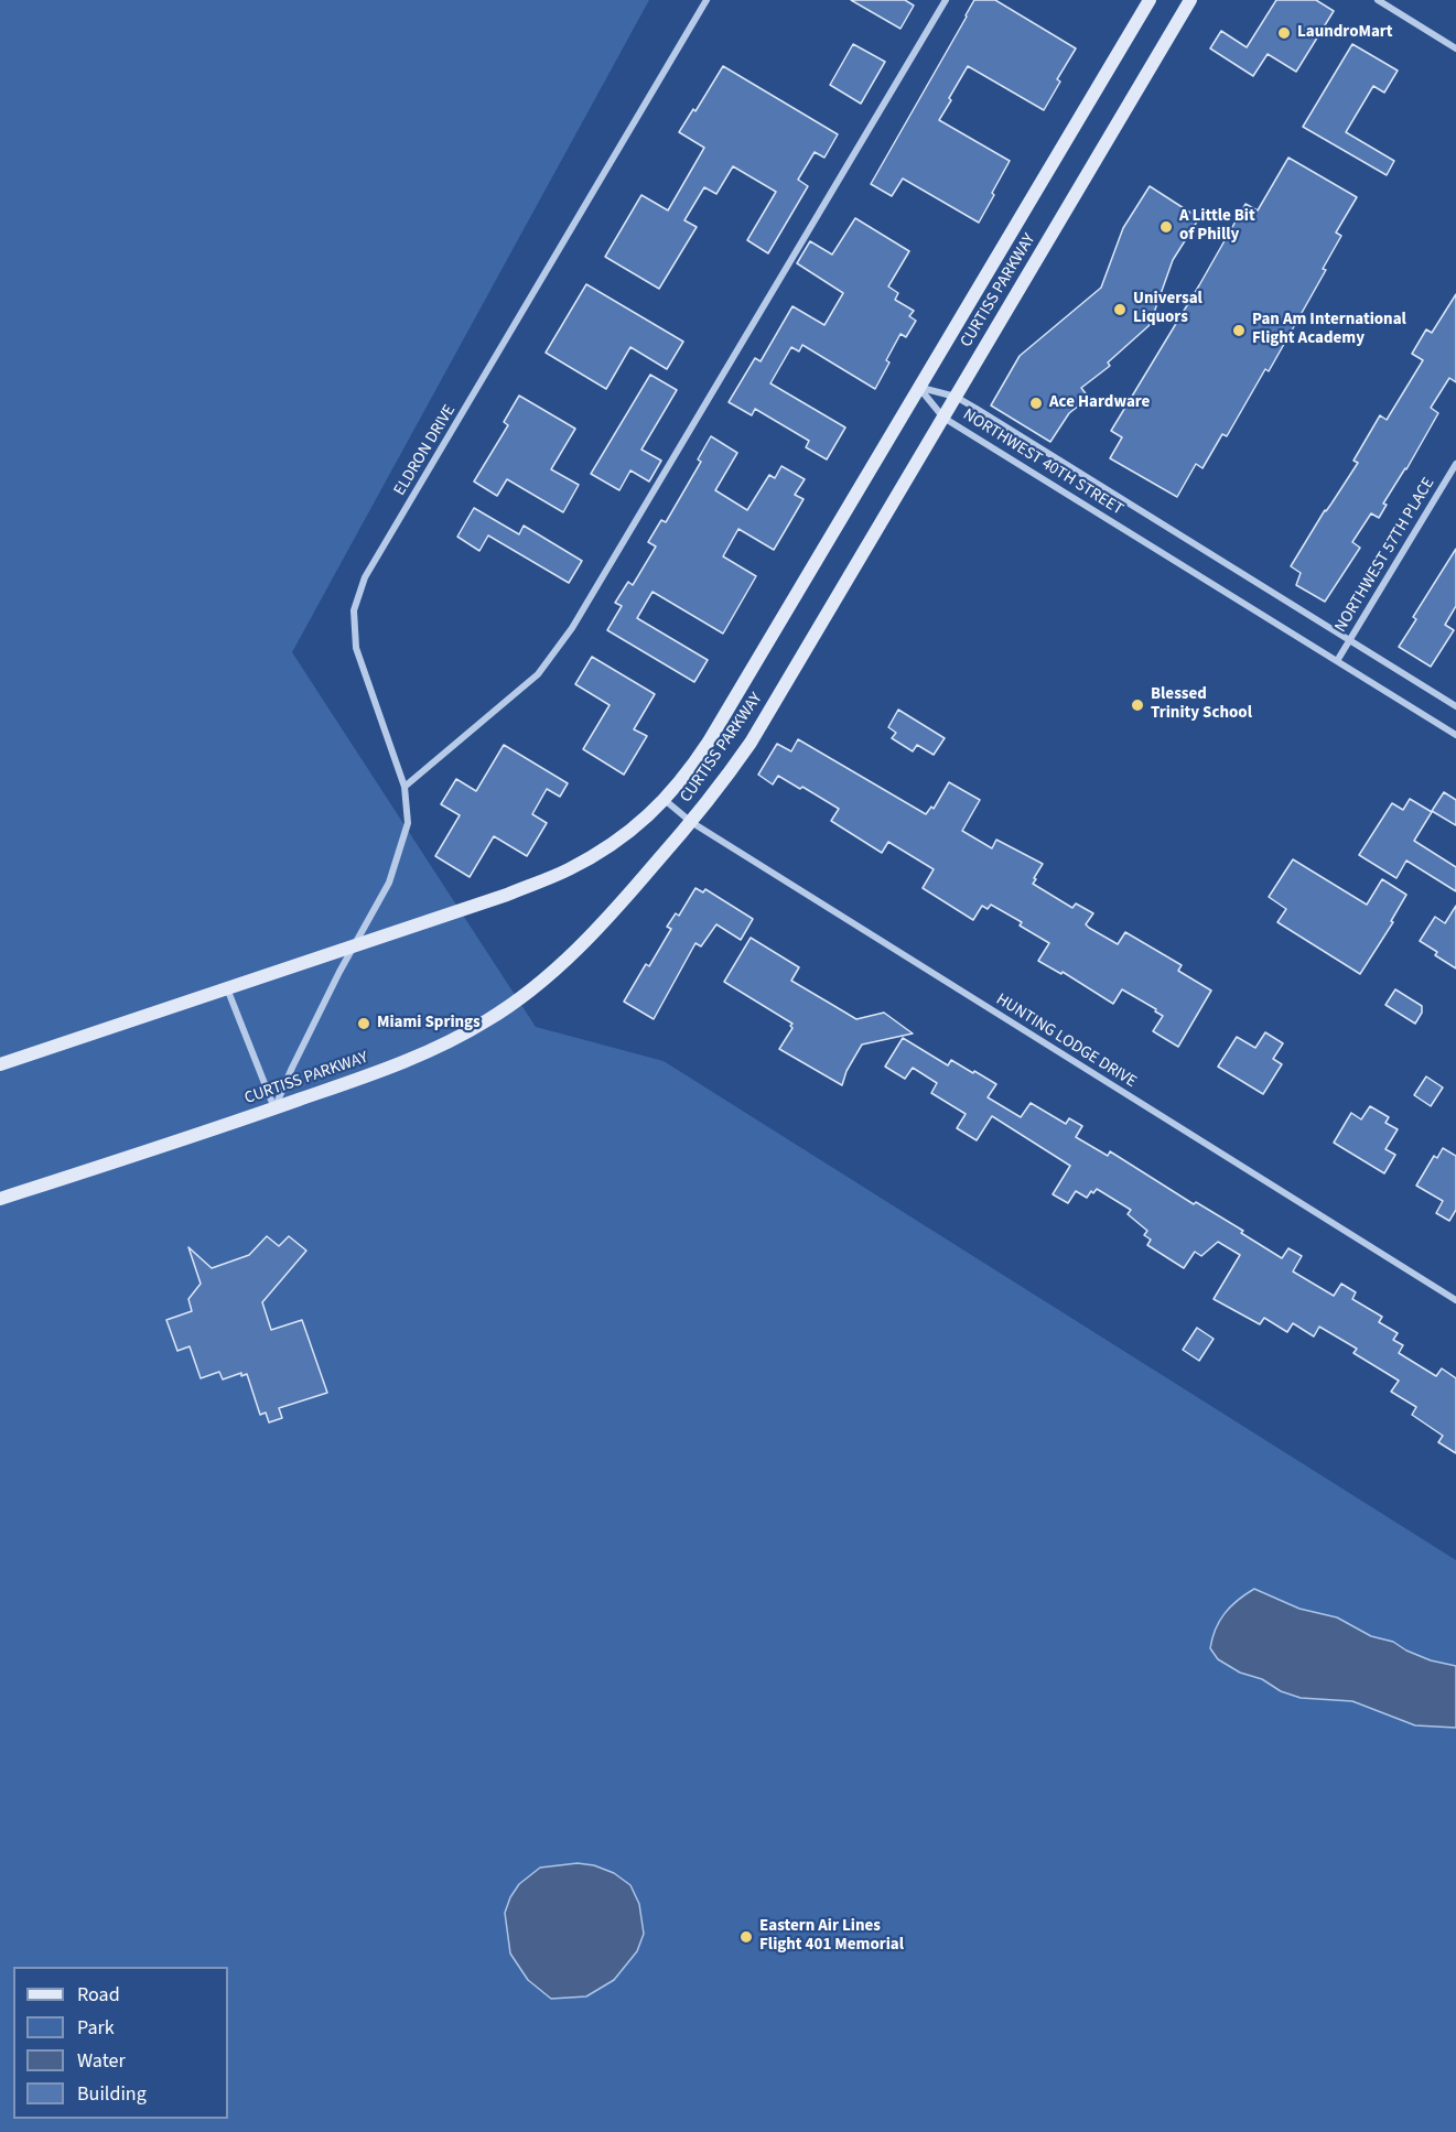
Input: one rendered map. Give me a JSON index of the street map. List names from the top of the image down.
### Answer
{
  "streets": {
    "main road": ["CURTISS PARKWAY"],
    "street": [
      "ELDRON DRIVE",
      "NORTHWEST 40TH STREET",
      "NORTHWEST 57TH PLACE",
      "HUNTING LODGE DRIVE"
    ]
  },
  "crossings": [
    ["CURTISS PARKWAY", "ELDRON DRIVE"],
    ["CURTISS PARKWAY", "NORTHWEST 40TH STREET"],
    ["CURTISS PARKWAY", "HUNTING LODGE DRIVE"],
    ["NORTHWEST 40TH STREET", "NORTHWEST 57TH PLACE"]
  ],
  "places": [
    "LaundroMart",
    "A Little Bit of Philly",
    "Universal Liquors",
    "Pan Am International Flight Academy",
    "Ace Hardware",
    "Blessed Trinity School",
    "Miami Springs",
    "Eastern Air Lines Flight 401 Memorial"
  ],
  "legend": [
    "Road",
    "Park",
    "Water",
    "Building"
  ]
}
